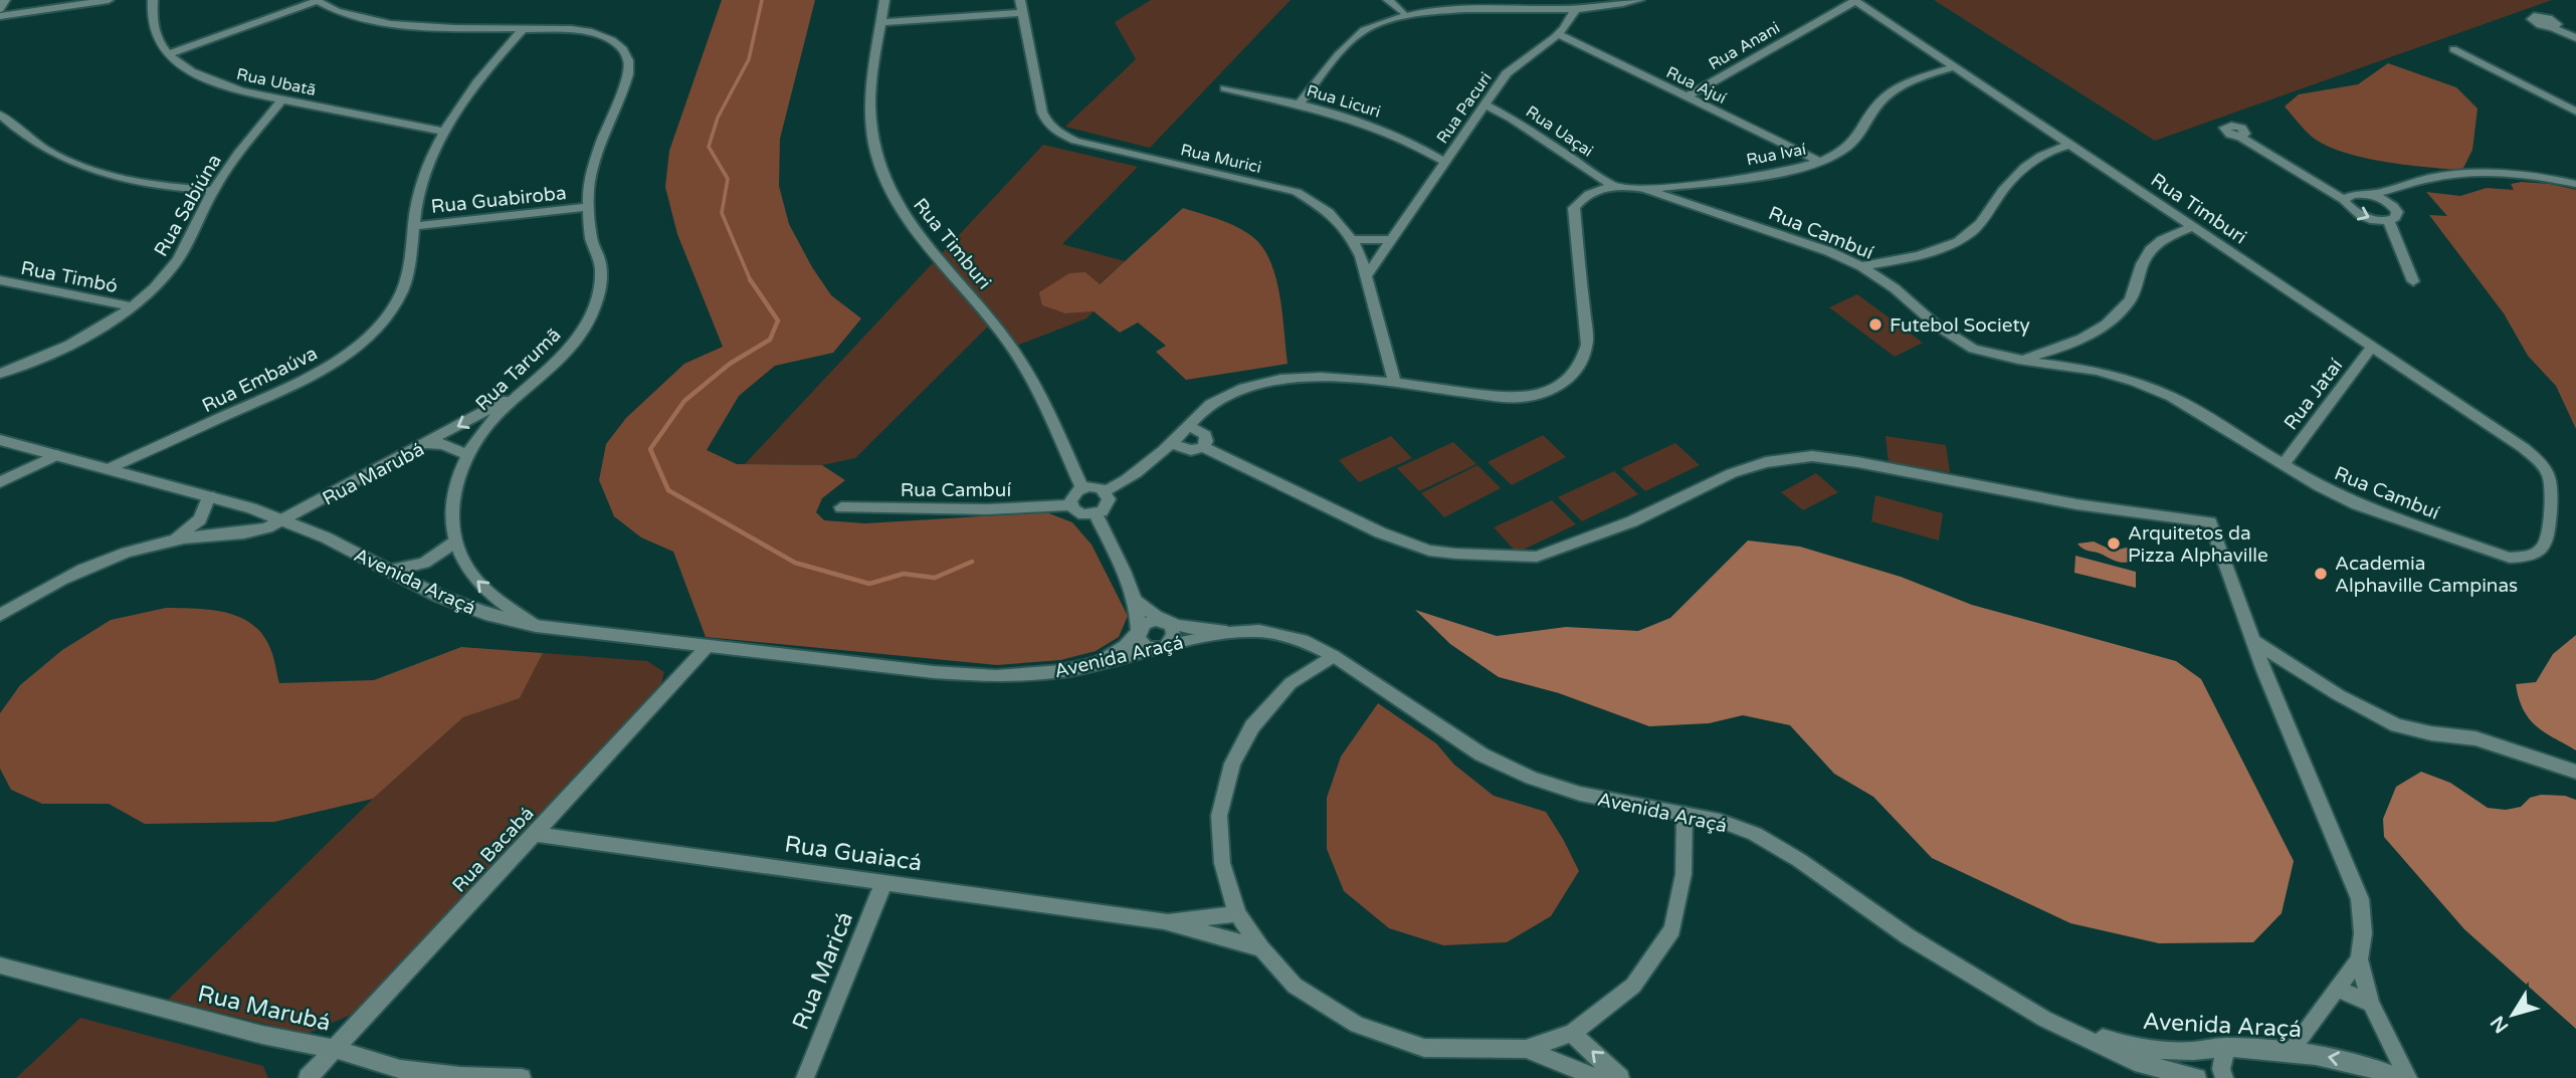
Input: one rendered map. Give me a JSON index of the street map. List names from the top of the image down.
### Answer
{
  "streets": {
    "street": [
      "Rua Anani",
      "Rua Ubatã",
      "Rua Ajuí",
      "Rua Licuri",
      "Rua Pacuri",
      "Rua Uaçai",
      "Rua Ivaí",
      "Rua Murici",
      "Rua Guabiroba",
      "Rua Sabiúna",
      "Rua Timburi",
      "Rua Cambuí",
      "Rua Timbó",
      "Rua Tarumã",
      "Rua Embaúva",
      "Rua Jataí",
      "Rua Marubá",
      "Avenida Araçá",
      "Rua Bacabá",
      "Rua Guaiacá",
      "Rua Maricá"
    ]
  },
  "crossings": [
    ["Rua Anani", "Rua Ajuí"],
    ["Rua Anani", "Rua Timburi"],
    ["Rua Ubatã", "Rua Sabiúna"],
    ["Rua Ubatã", "Rua Embaúva"],
    ["Rua Ajuí", "Rua Pacuri"],
    ["Rua Ajuí", "Rua Ivaí"],
    ["Rua Licuri", "Rua Pacuri"],
    ["Rua Pacuri", "Rua Uaçai"],
    ["Rua Pacuri", "Rua Murici"],
    ["Rua Uaçai", "Rua Cambuí"],
    ["Rua Ivaí", "Rua Timburi"],
    ["Rua Ivaí", "Rua Cambuí"],
    ["Rua Murici", "Rua Cambuí"],
    ["Rua Guabiroba", "Rua Tarumã"],
    ["Rua Guabiroba", "Rua Embaúva"],
    ["Rua Sabiúna", "Rua Timbó"],
    ["Rua Timburi", "Rua Cambuí"],
    ["Rua Timburi", "Rua Jataí"],
    ["Rua Cambuí", "Rua Jataí"],
    ["Rua Tarumã", "Rua Embaúva"],
    ["Rua Tarumã", "Rua Marubá"],
    ["Rua Tarumã", "Avenida Araçá"],
    ["Rua Embaúva", "Avenida Araçá"],
    ["Rua Marubá", "Avenida Araçá"],
    ["Rua Marubá", "Rua Bacabá"],
    ["Avenida Araçá", "Rua Bacabá"],
    ["Rua Bacabá", "Rua Guaiacá"],
    ["Rua Guaiacá", "Rua Maricá"]
  ],
  "places": ["Futebol Society", "Arquitetos da Pizza Alphaville", "Academia Alphaville Campinas"],
  "north": "bottom left"
}
